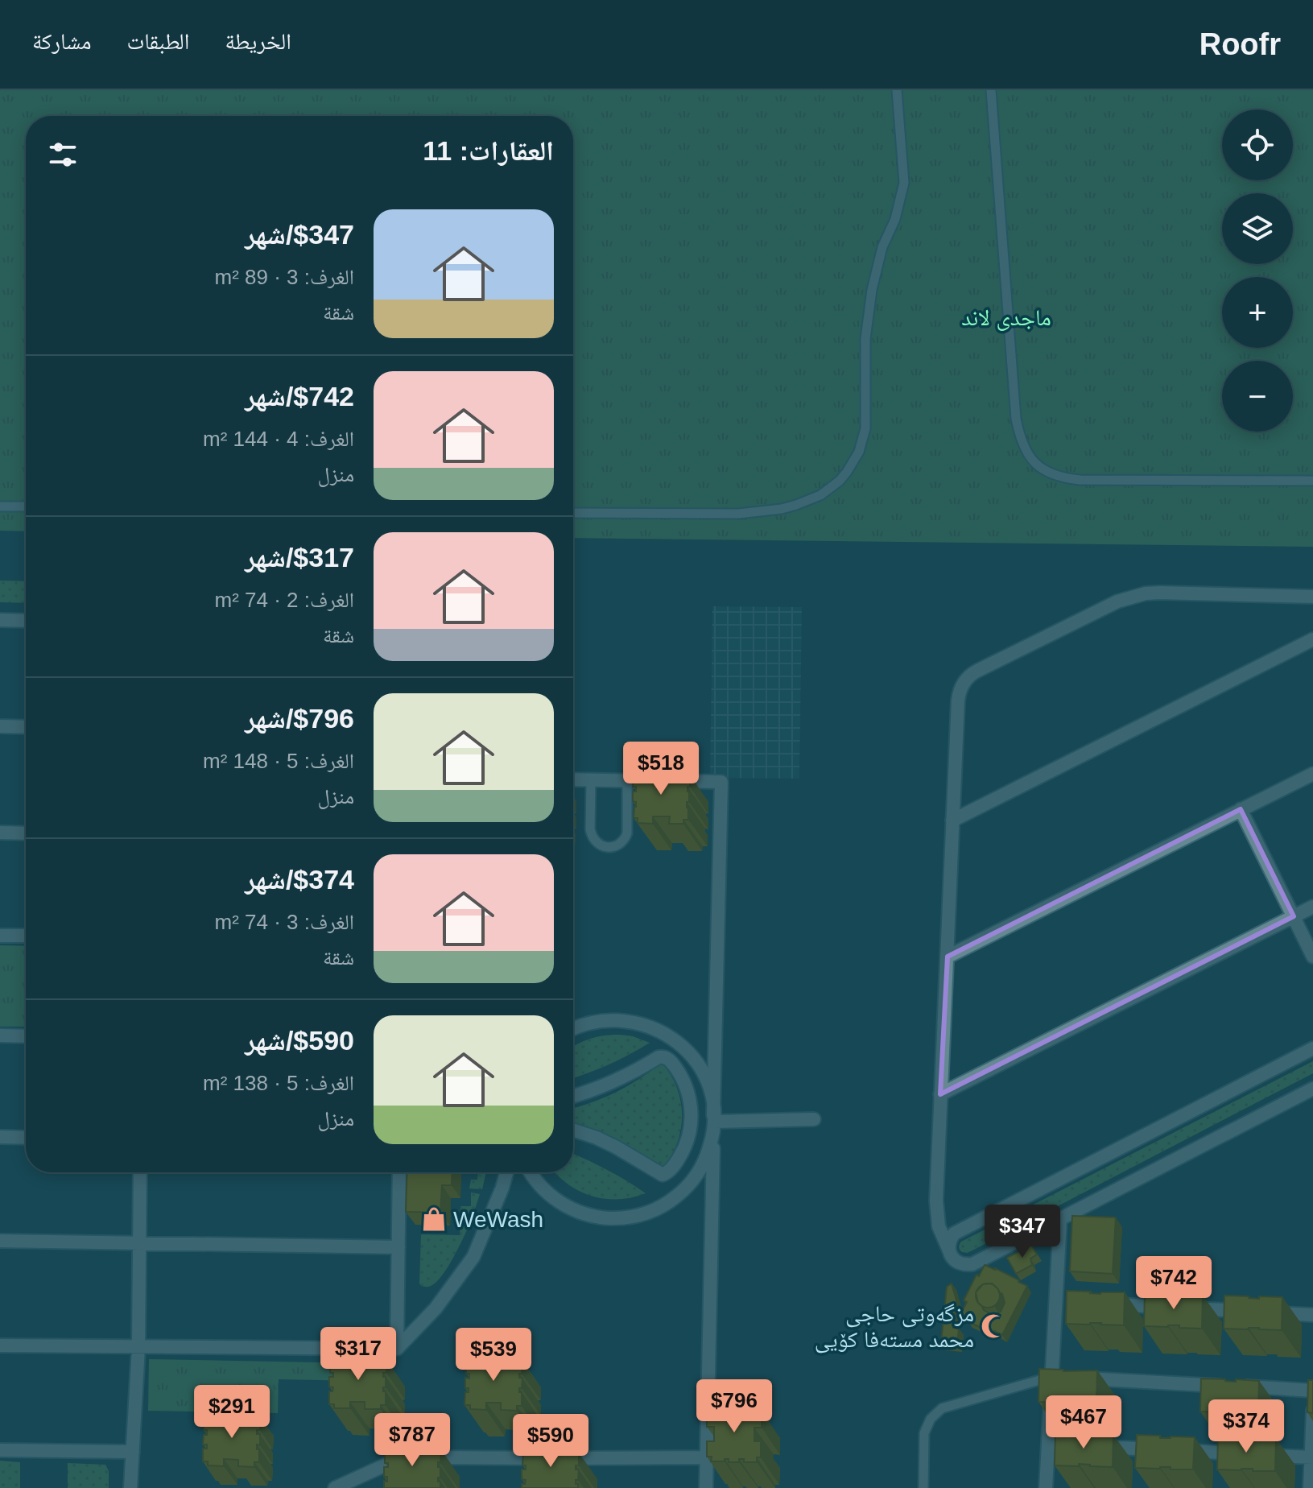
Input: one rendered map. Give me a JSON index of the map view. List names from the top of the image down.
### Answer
{
  "parks": ["ماجدی لاند"],
  "places": {
    "shop": ["WeWash"],
    "mosque": ["مزگەوتی حاجی محمد مستەفا کۆیی"]
  },
  "page": {
    "header": "Roofr",
    "nav": ["الخريطة", "الطبقات", "مشاركة"],
    "map_buttons": ["+", "−"],
    "heading": "العقارات: 11",
    "list": [
      {
        "name": "$347/شهر",
        "note": "الغرف: 3 · 89 m² · شقة"
      },
      {
        "name": "$742/شهر",
        "note": "الغرف: 4 · 144 m² · منزل"
      },
      {
        "name": "$317/شهر",
        "note": "الغرف: 2 · 74 m² · شقة"
      },
      {
        "name": "$796/شهر",
        "note": "الغرف: 5 · 148 m² · منزل"
      },
      {
        "name": "$374/شهر",
        "note": "الغرف: 3 · 74 m² · شقة"
      },
      {
        "name": "$590/شهر",
        "note": "الغرف: 5 · 138 m² · منزل"
      }
    ],
    "price": [
      "$518",
      "$347",
      "$742",
      "$317",
      "$539",
      "$796",
      "$291",
      "$467",
      "$374",
      "$787",
      "$590"
    ]
  }
}
